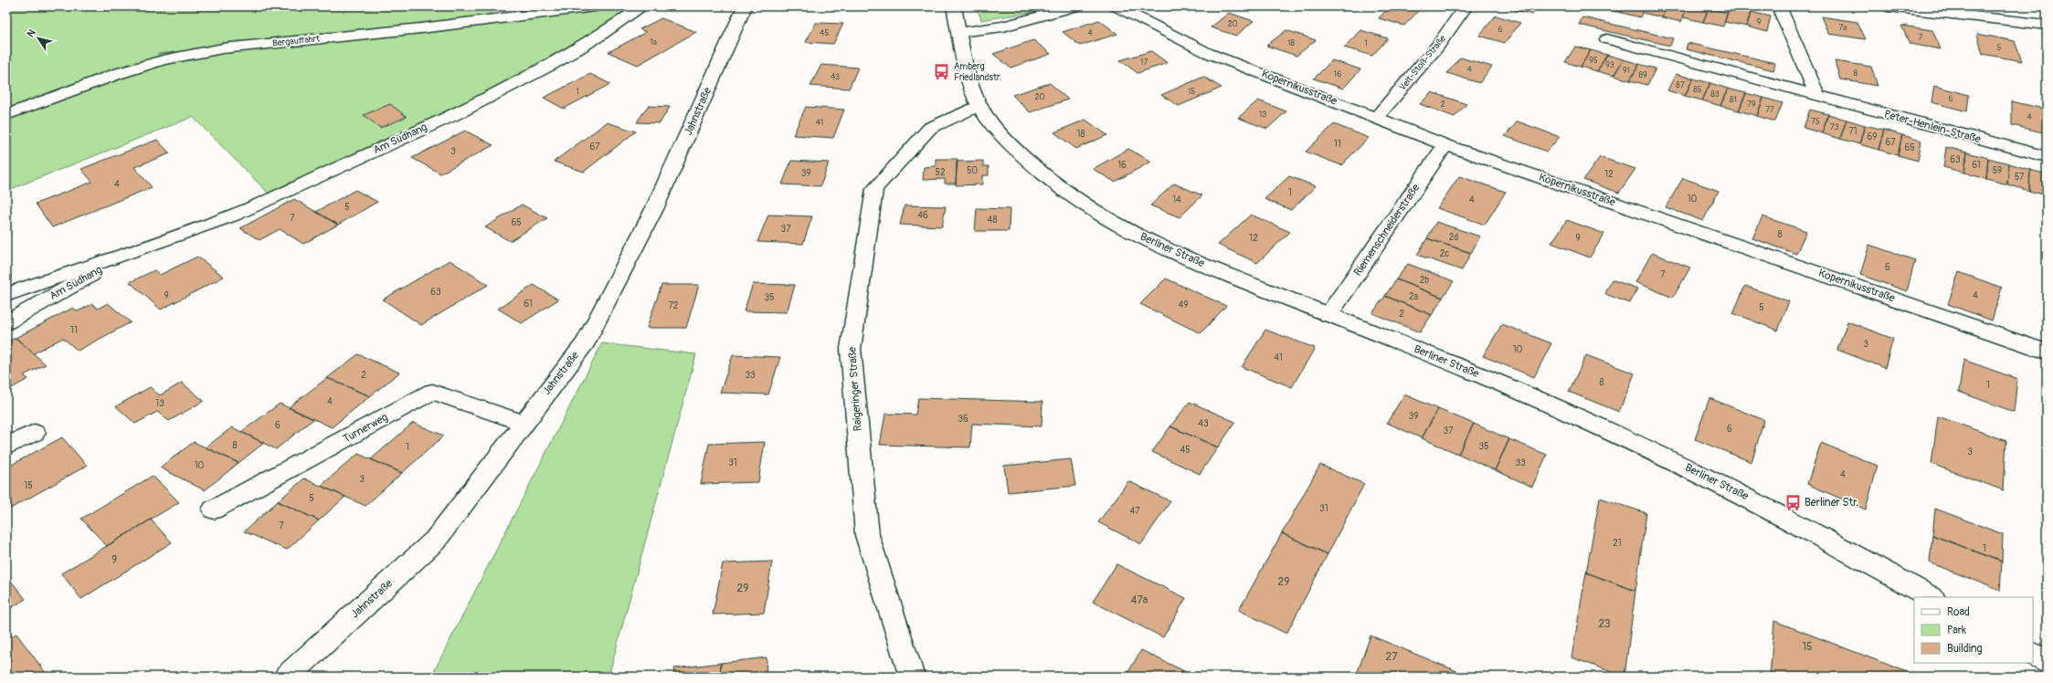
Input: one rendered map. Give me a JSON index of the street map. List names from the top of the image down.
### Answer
{
  "streets": {
    "street": [
      "Bergauffahrt",
      "Veit-Stoß-Straße",
      "Kopernikusstraße",
      "Jahnstraße",
      "Peter-Henlein-Straße",
      "Am Südhang",
      "Riemenschneiderstraße",
      "Berliner Straße",
      "Raigeringer Straße",
      "Turnerweg"
    ]
  },
  "crossings": [
    ["Veit-Stoß-Straße", "Kopernikusstraße"],
    ["Kopernikusstraße", "Riemenschneiderstraße"],
    ["Jahnstraße", "Turnerweg"],
    ["Riemenschneiderstraße", "Berliner Straße"],
    ["Berliner Straße", "Raigeringer Straße"]
  ],
  "places": {
    "bus stop": ["Amberg Friedlandstr.", "Berliner Str."]
  },
  "house_numbers": [
    "9",
    "20",
    "7a",
    "6",
    "45",
    "4",
    "7",
    "1a",
    "18",
    "1",
    "5",
    "95",
    "17",
    "93",
    "4",
    "91",
    "8",
    "16",
    "89",
    "43",
    "87",
    "85",
    "1",
    "15",
    "83",
    "20",
    "6",
    "81",
    "2",
    "79",
    "77",
    "13",
    "4",
    "75",
    "41",
    "73",
    "71",
    "18",
    "69",
    "67",
    "11",
    "67",
    "65",
    "3",
    "63",
    "16",
    "61",
    "50",
    "59",
    "52",
    "39",
    "12",
    "57",
    "4",
    "1",
    "10",
    "14",
    "4",
    "5",
    "46",
    "7",
    "48",
    "65",
    "37",
    "8",
    "2d",
    "12",
    "9",
    "2c",
    "6",
    "7",
    "2b",
    "63",
    "9",
    "4",
    "2a",
    "35",
    "61",
    "49",
    "72",
    "5",
    "2",
    "11",
    "3",
    "10",
    "41",
    "2",
    "33",
    "8",
    "1",
    "4",
    "13",
    "39",
    "36",
    "43",
    "6",
    "6",
    "37",
    "8",
    "35",
    "1",
    "45",
    "3",
    "31",
    "33",
    "10",
    "4",
    "3",
    "15",
    "5",
    "31",
    "47",
    "7",
    "21",
    "1",
    "9",
    "29",
    "29",
    "47a",
    "23",
    "15",
    "27"
  ],
  "legend": ["Road", "Park", "Building"],
  "north": "top left"
}
